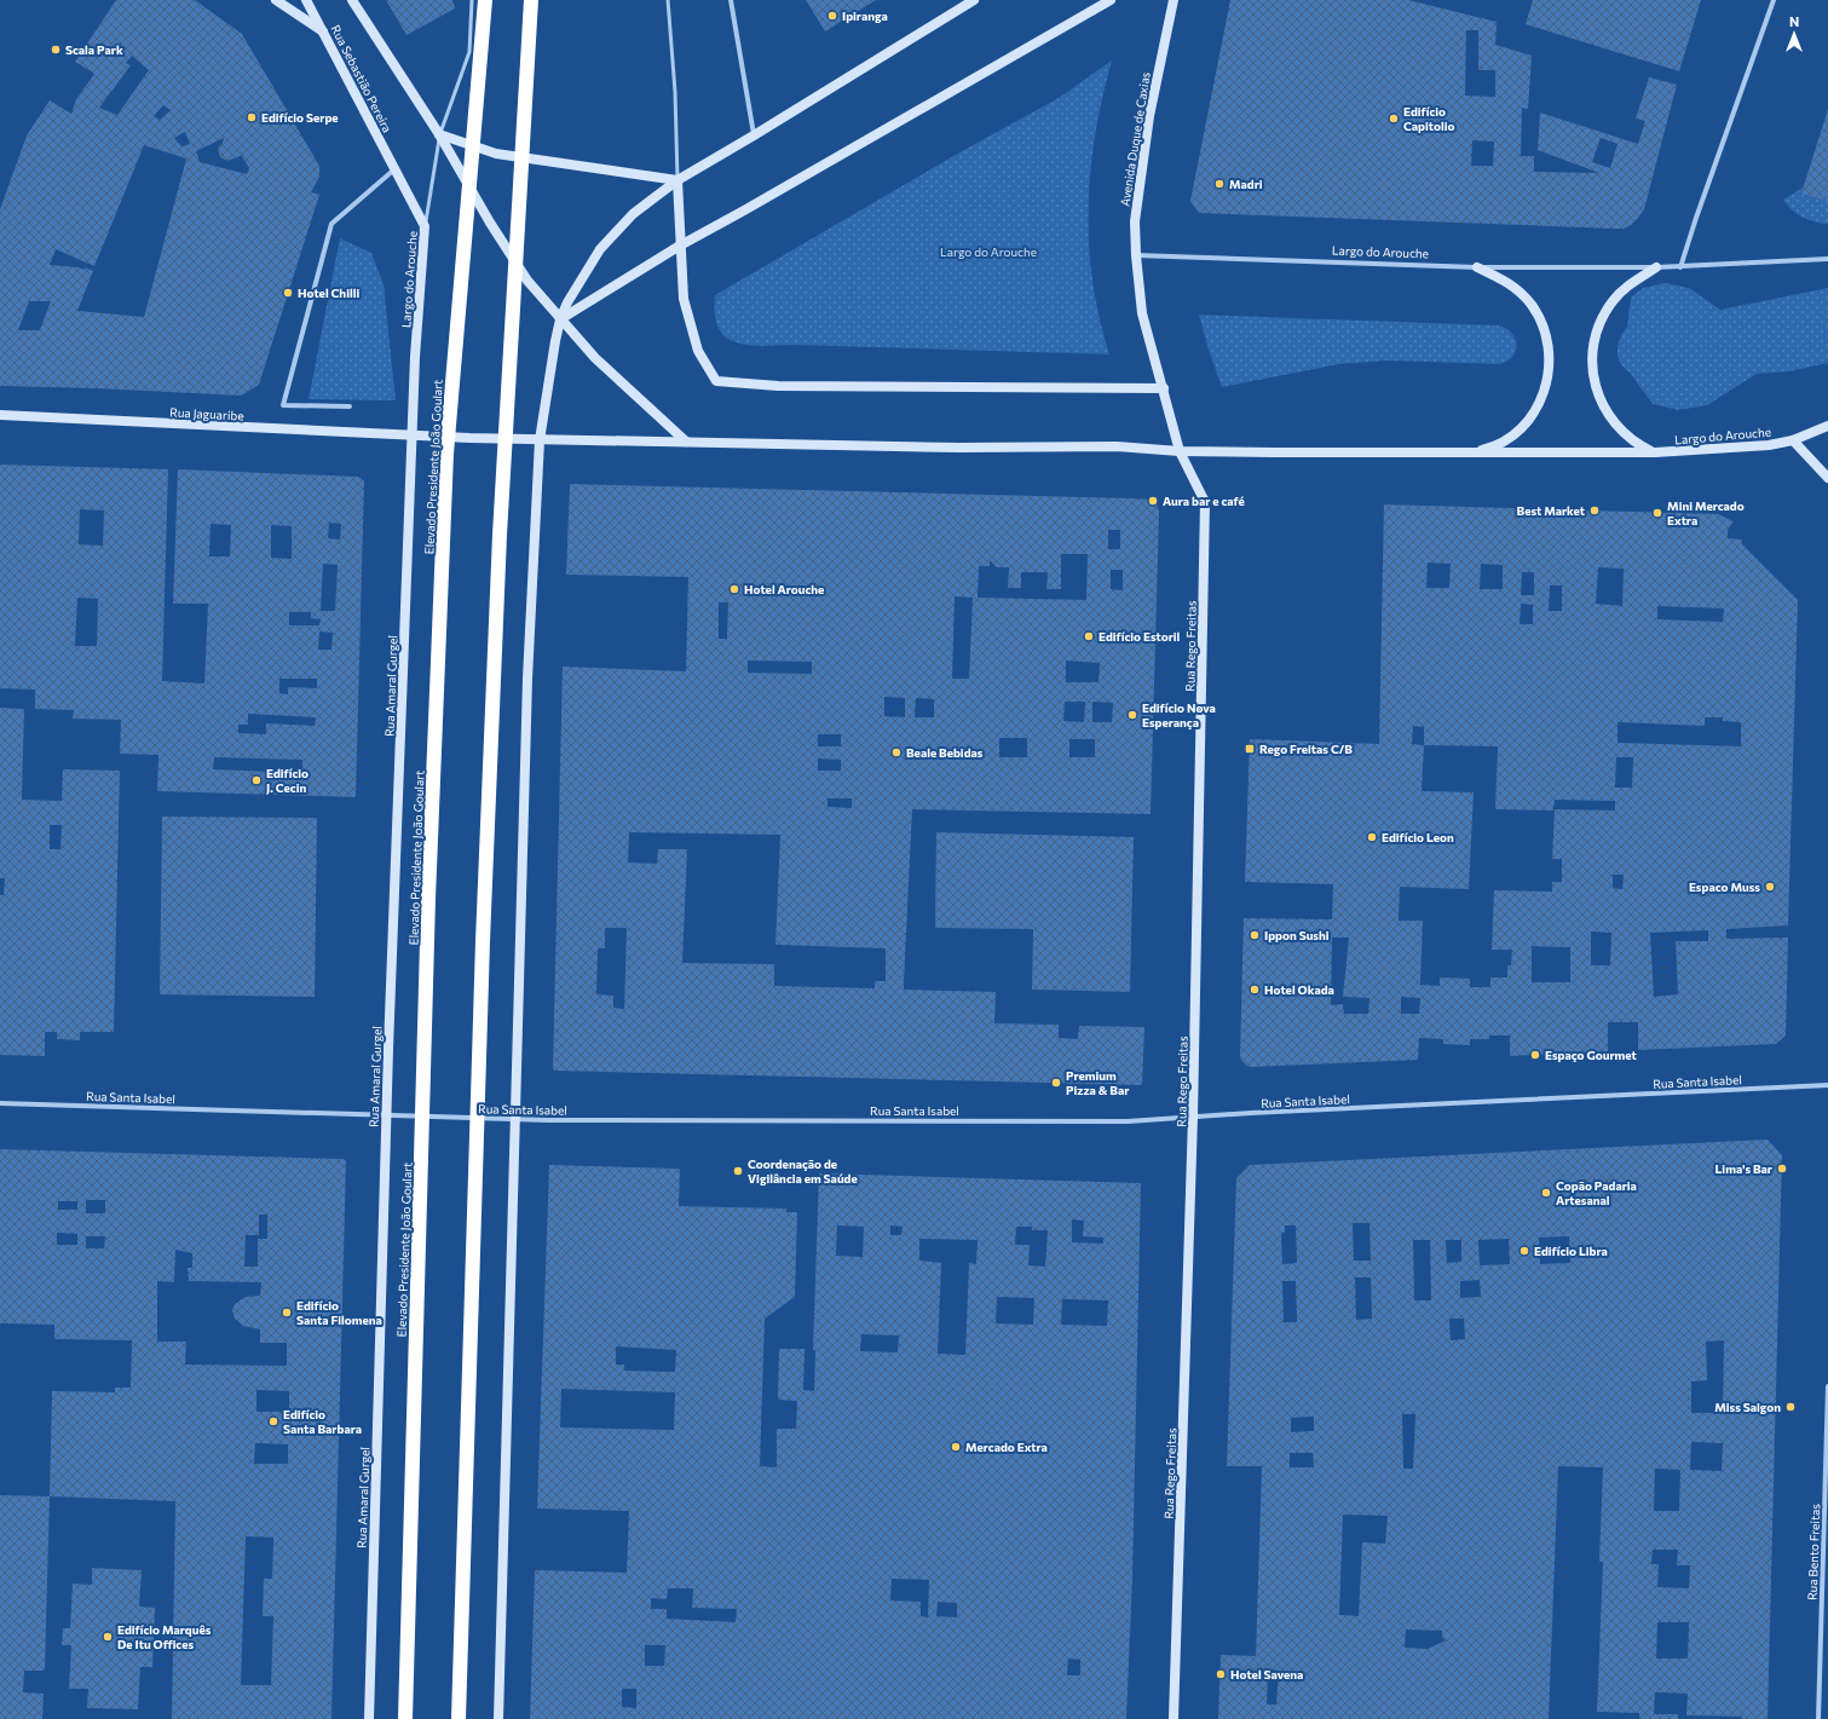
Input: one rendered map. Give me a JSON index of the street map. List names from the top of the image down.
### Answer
{
  "streets": {
    "highway": ["Elevado Presidente João Goulart"],
    "main road": [
      "Rua Sebastião Pereira",
      "Avenida Duque de Caxias",
      "Largo do Arouche",
      "Rua Jaguaribe",
      "Rua Rego Freitas",
      "Rua Amaral Gurgel"
    ],
    "street": ["Rua Santa Isabel", "Rua Bento Freitas"]
  },
  "crossings": [
    ["Rua Sebastião Pereira", "Largo do Arouche"],
    ["Avenida Duque de Caxias", "Largo do Arouche"],
    ["Largo do Arouche", "Rua Jaguaribe"],
    ["Largo do Arouche", "Rua Rego Freitas"],
    ["Largo do Arouche", "Rua Amaral Gurgel"],
    ["Rua Jaguaribe", "Rua Amaral Gurgel"],
    ["Rua Rego Freitas", "Rua Santa Isabel"],
    ["Rua Amaral Gurgel", "Rua Santa Isabel"]
  ],
  "parks": ["Largo do Arouche"],
  "places": {
    "other": [
      "Ipiranga",
      "Scala Park",
      "Edifício Serpe",
      "Edifício Capitolio",
      "Madri",
      "Hotel Chilli",
      "Aura bar e café",
      "Best Market",
      "Mini Mercado Extra",
      "Hotel Arouche",
      "Edifício Estoril",
      "Edifício Nova Esperança",
      "Beale Bebidas",
      "Edifício J. Cecin",
      "Edifício Leon",
      "Espaco Muss",
      "Ippon Sushi",
      "Hotel Okada",
      "Espaço Gourmet",
      "Premium Pizza & Bar",
      "Lima's Bar",
      "Coordenação de Vigilância em Saúde",
      "Copão Padaria Artesanal",
      "Edifício Libra",
      "Edifício Santa Filomena",
      "Miss Saigon",
      "Edifício Santa Barbara",
      "Mercado Extra",
      "Edifício Marquês De Itu Offices",
      "Hotel Savena"
    ],
    "transit": ["Rego Freitas C/B"]
  },
  "north": "top"
}
